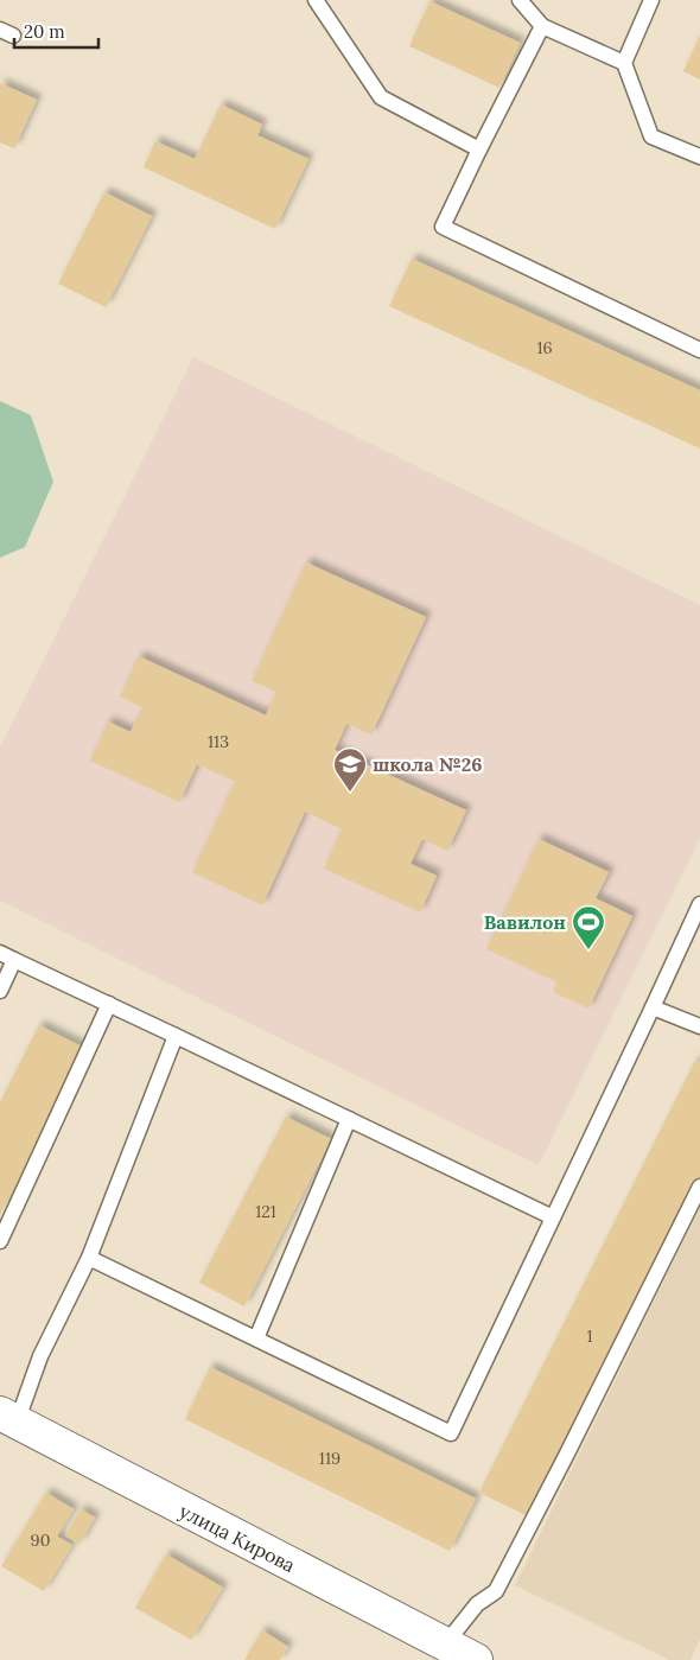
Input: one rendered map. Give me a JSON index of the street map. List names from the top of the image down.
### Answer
{
  "streets": {
    "main road": ["улица Кирова"]
  },
  "places": {
    "school or university": ["школа №26"],
    "sports": ["Вавилон"]
  },
  "house_numbers": [
    "16",
    "113",
    "121",
    "1",
    "119",
    "90"
  ],
  "scale_bar": "20 m"
}
